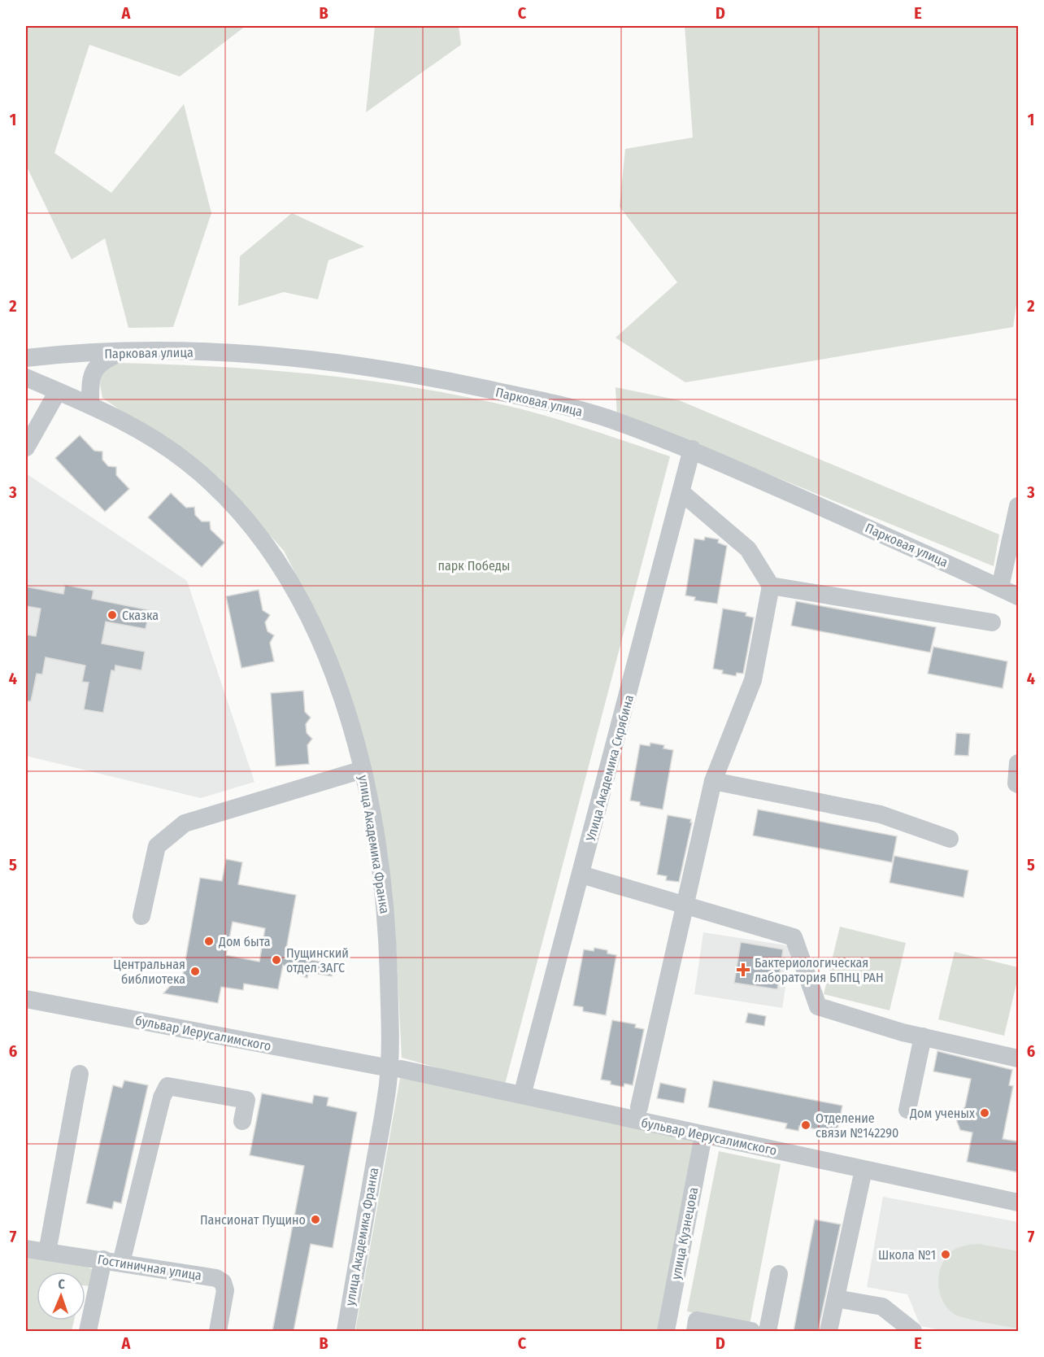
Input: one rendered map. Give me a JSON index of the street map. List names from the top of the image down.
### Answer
{
  "streets": {
    "street": [
      "Парковая улица",
      "Улица Академика Скрябина",
      "улица Академика Франка",
      "бульвар Иерусалимского",
      "улица Кузнецова",
      "Гостиничная улица"
    ]
  },
  "crossings": [
    ["Парковая улица", "Улица Академика Скрябина"],
    ["бульвар Иерусалимского", "улица Кузнецова"]
  ],
  "parks": ["парк Победы"],
  "places": {
    "other": [
      "Сказка",
      "Дом быта",
      "Пущинский отдел ЗАГС",
      "Центральная библиотека",
      "Дом ученых",
      "Отделение связи №142290",
      "Пансионат Пущино",
      "Школа №1"
    ],
    "health": ["Бактериологическая лаборатория БПНЦ РАН"]
  },
  "north": "top",
  "grid": {
    "columns": [
      "A",
      "B",
      "C",
      "D",
      "E"
    ],
    "rows": [
      "1",
      "2",
      "3",
      "4",
      "5",
      "6",
      "7"
    ]
  }
}
